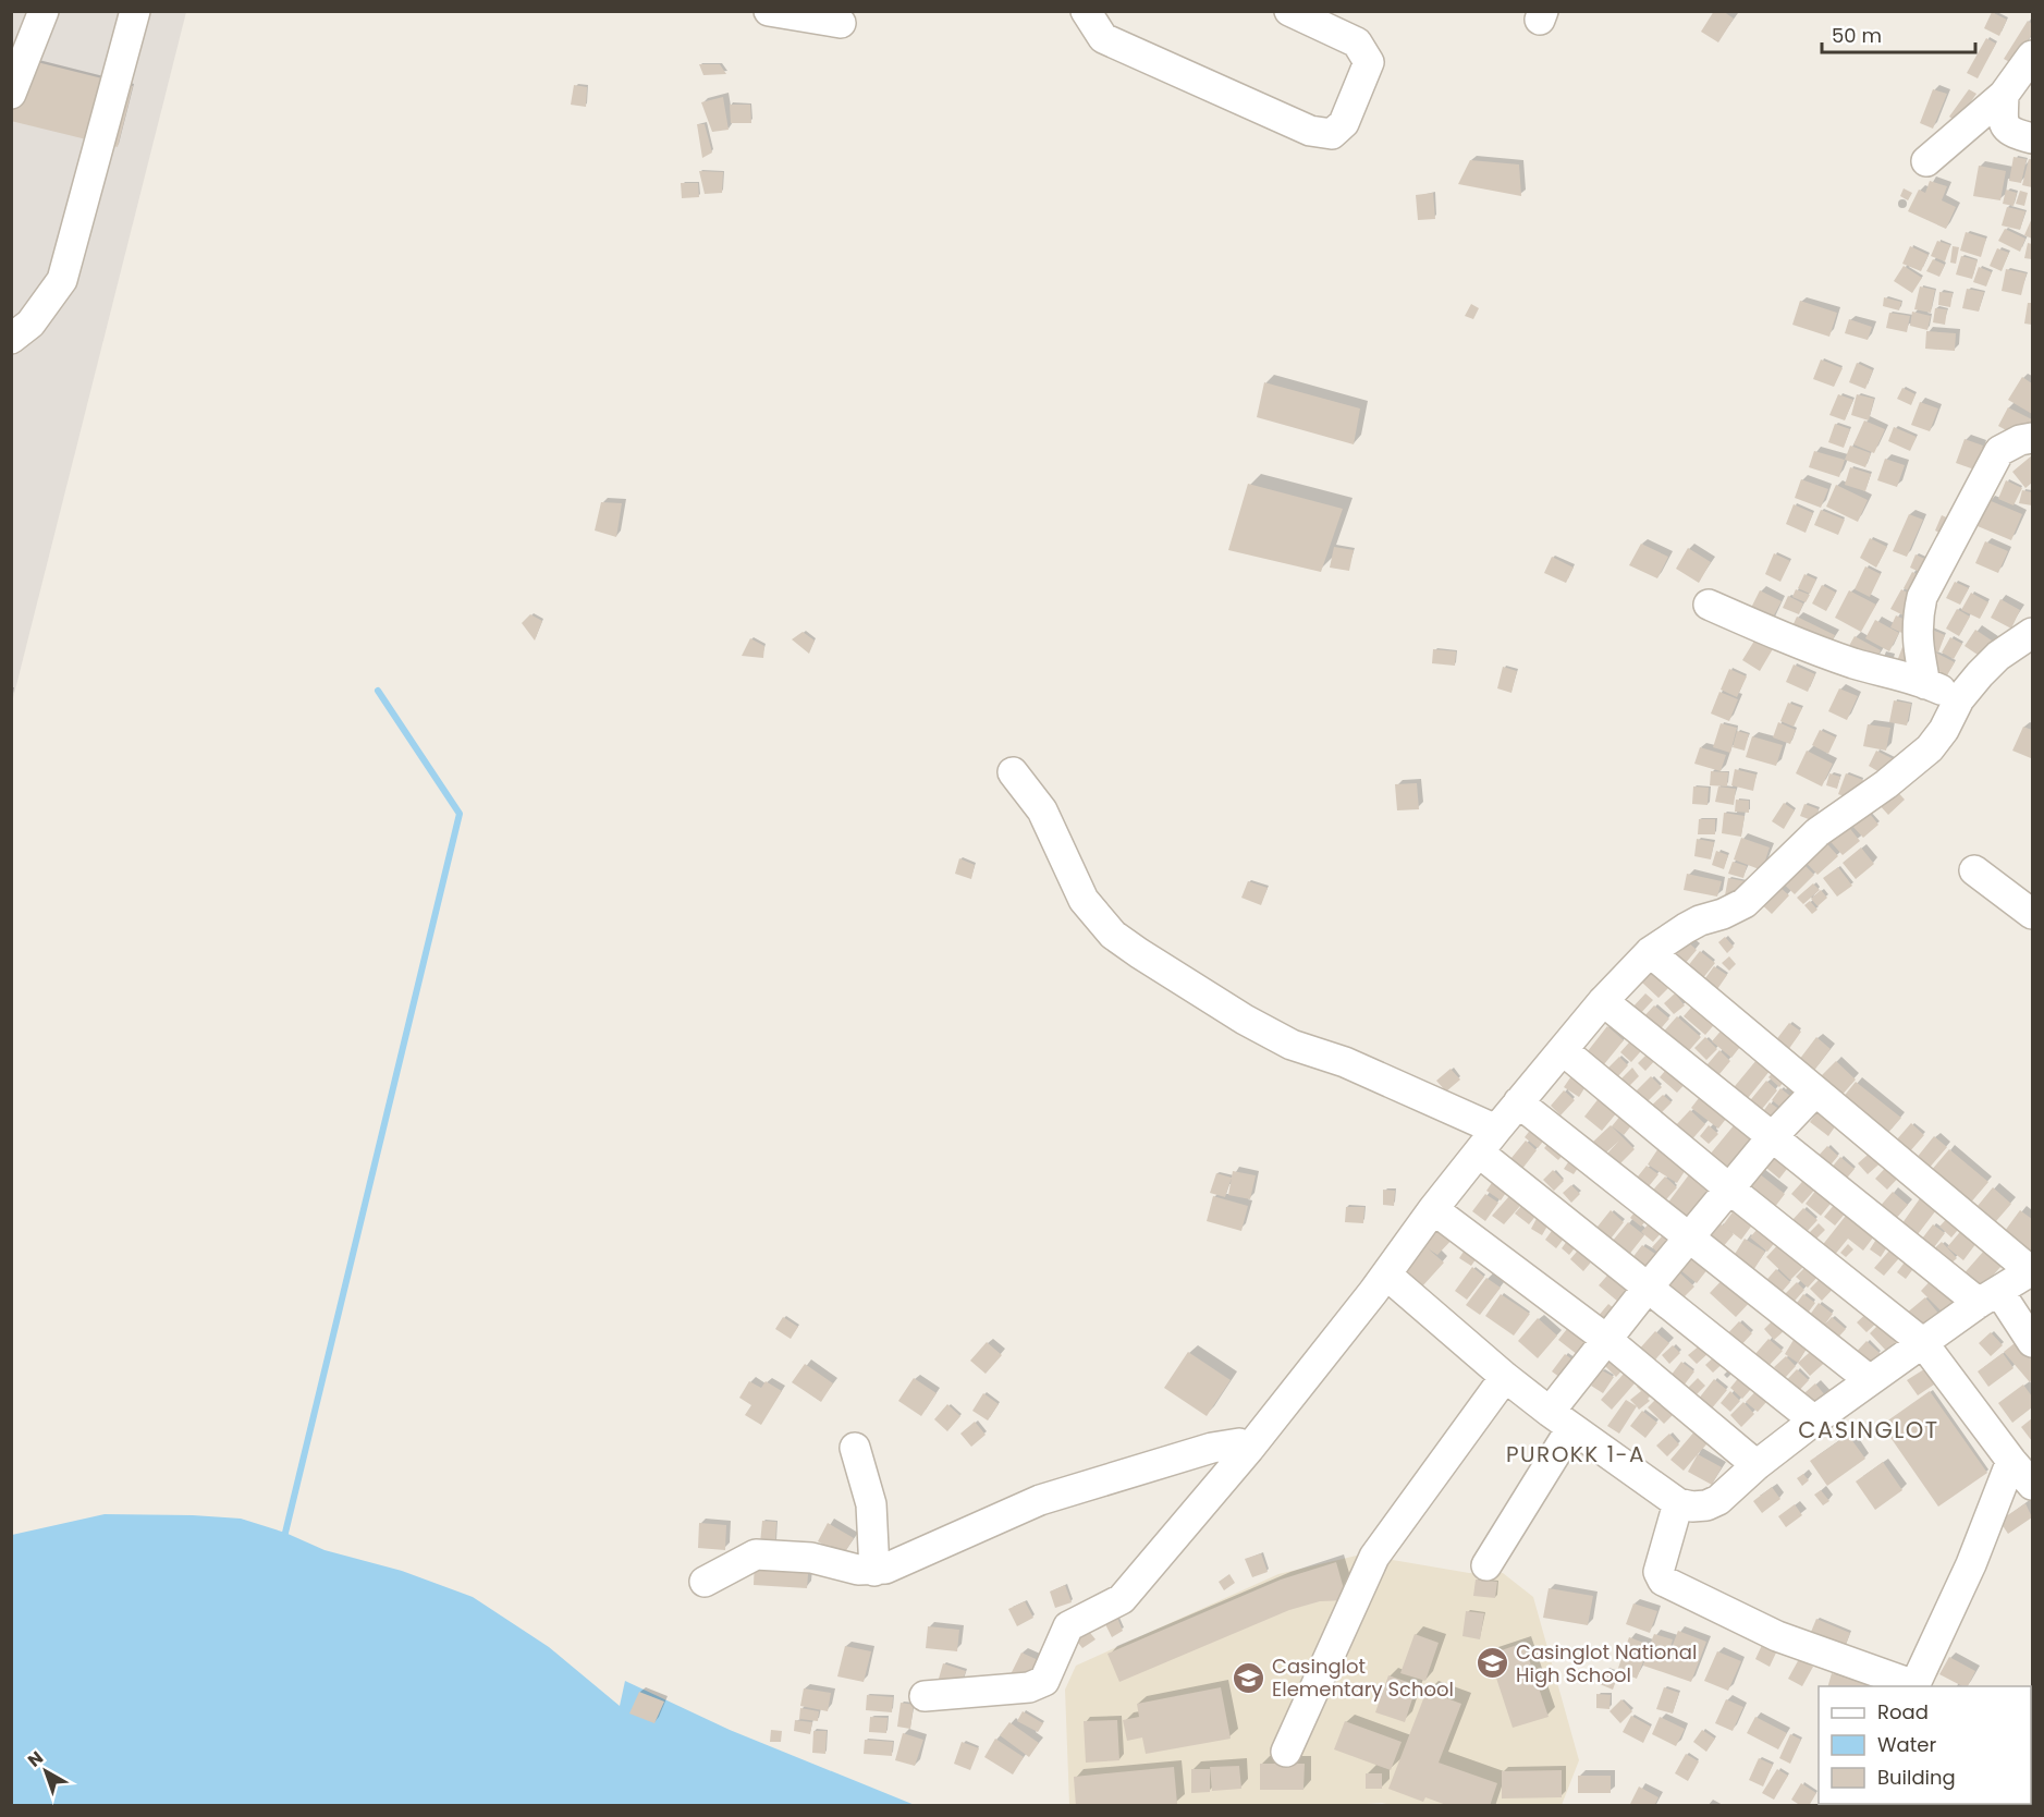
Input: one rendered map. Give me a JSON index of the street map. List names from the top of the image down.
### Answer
{
  "districts": ["CASINGLOT", "PUROKK 1-A"],
  "places": {
    "school or university": ["Casinglot National High School", "Casinglot Elementary School"]
  },
  "legend": ["Road", "Water", "Building"],
  "scale_bar": "50 m",
  "north": "top left"
}
